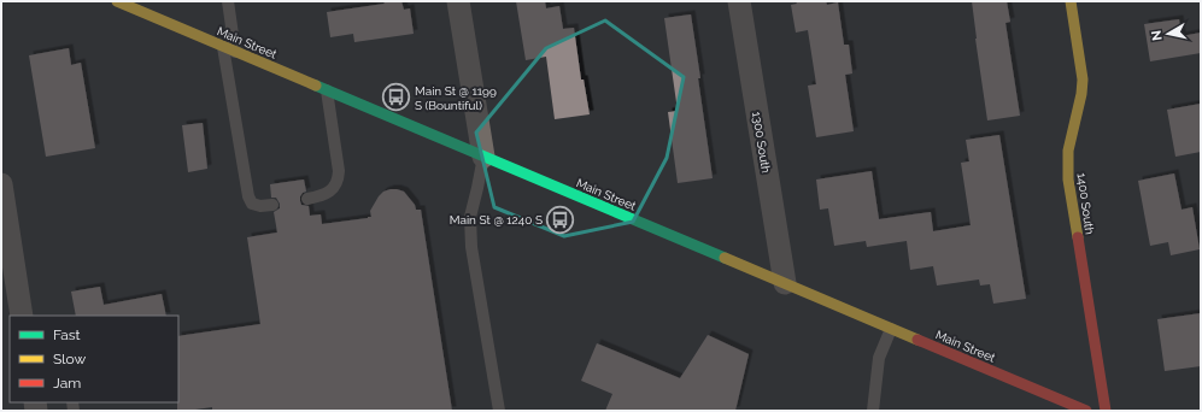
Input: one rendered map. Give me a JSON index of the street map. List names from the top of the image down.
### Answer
{
  "streets": {
    "street": ["Main Street", "1300 South", "1400 South"]
  },
  "crossings": [
    ["Main Street", "1300 South"]
  ],
  "places": {
    "bus stop": ["Main St @ 1199 S (Bountiful)", "Main St @ 1240 S"]
  },
  "legend": ["Fast", "Slow", "Jam"],
  "north": "left"
}
